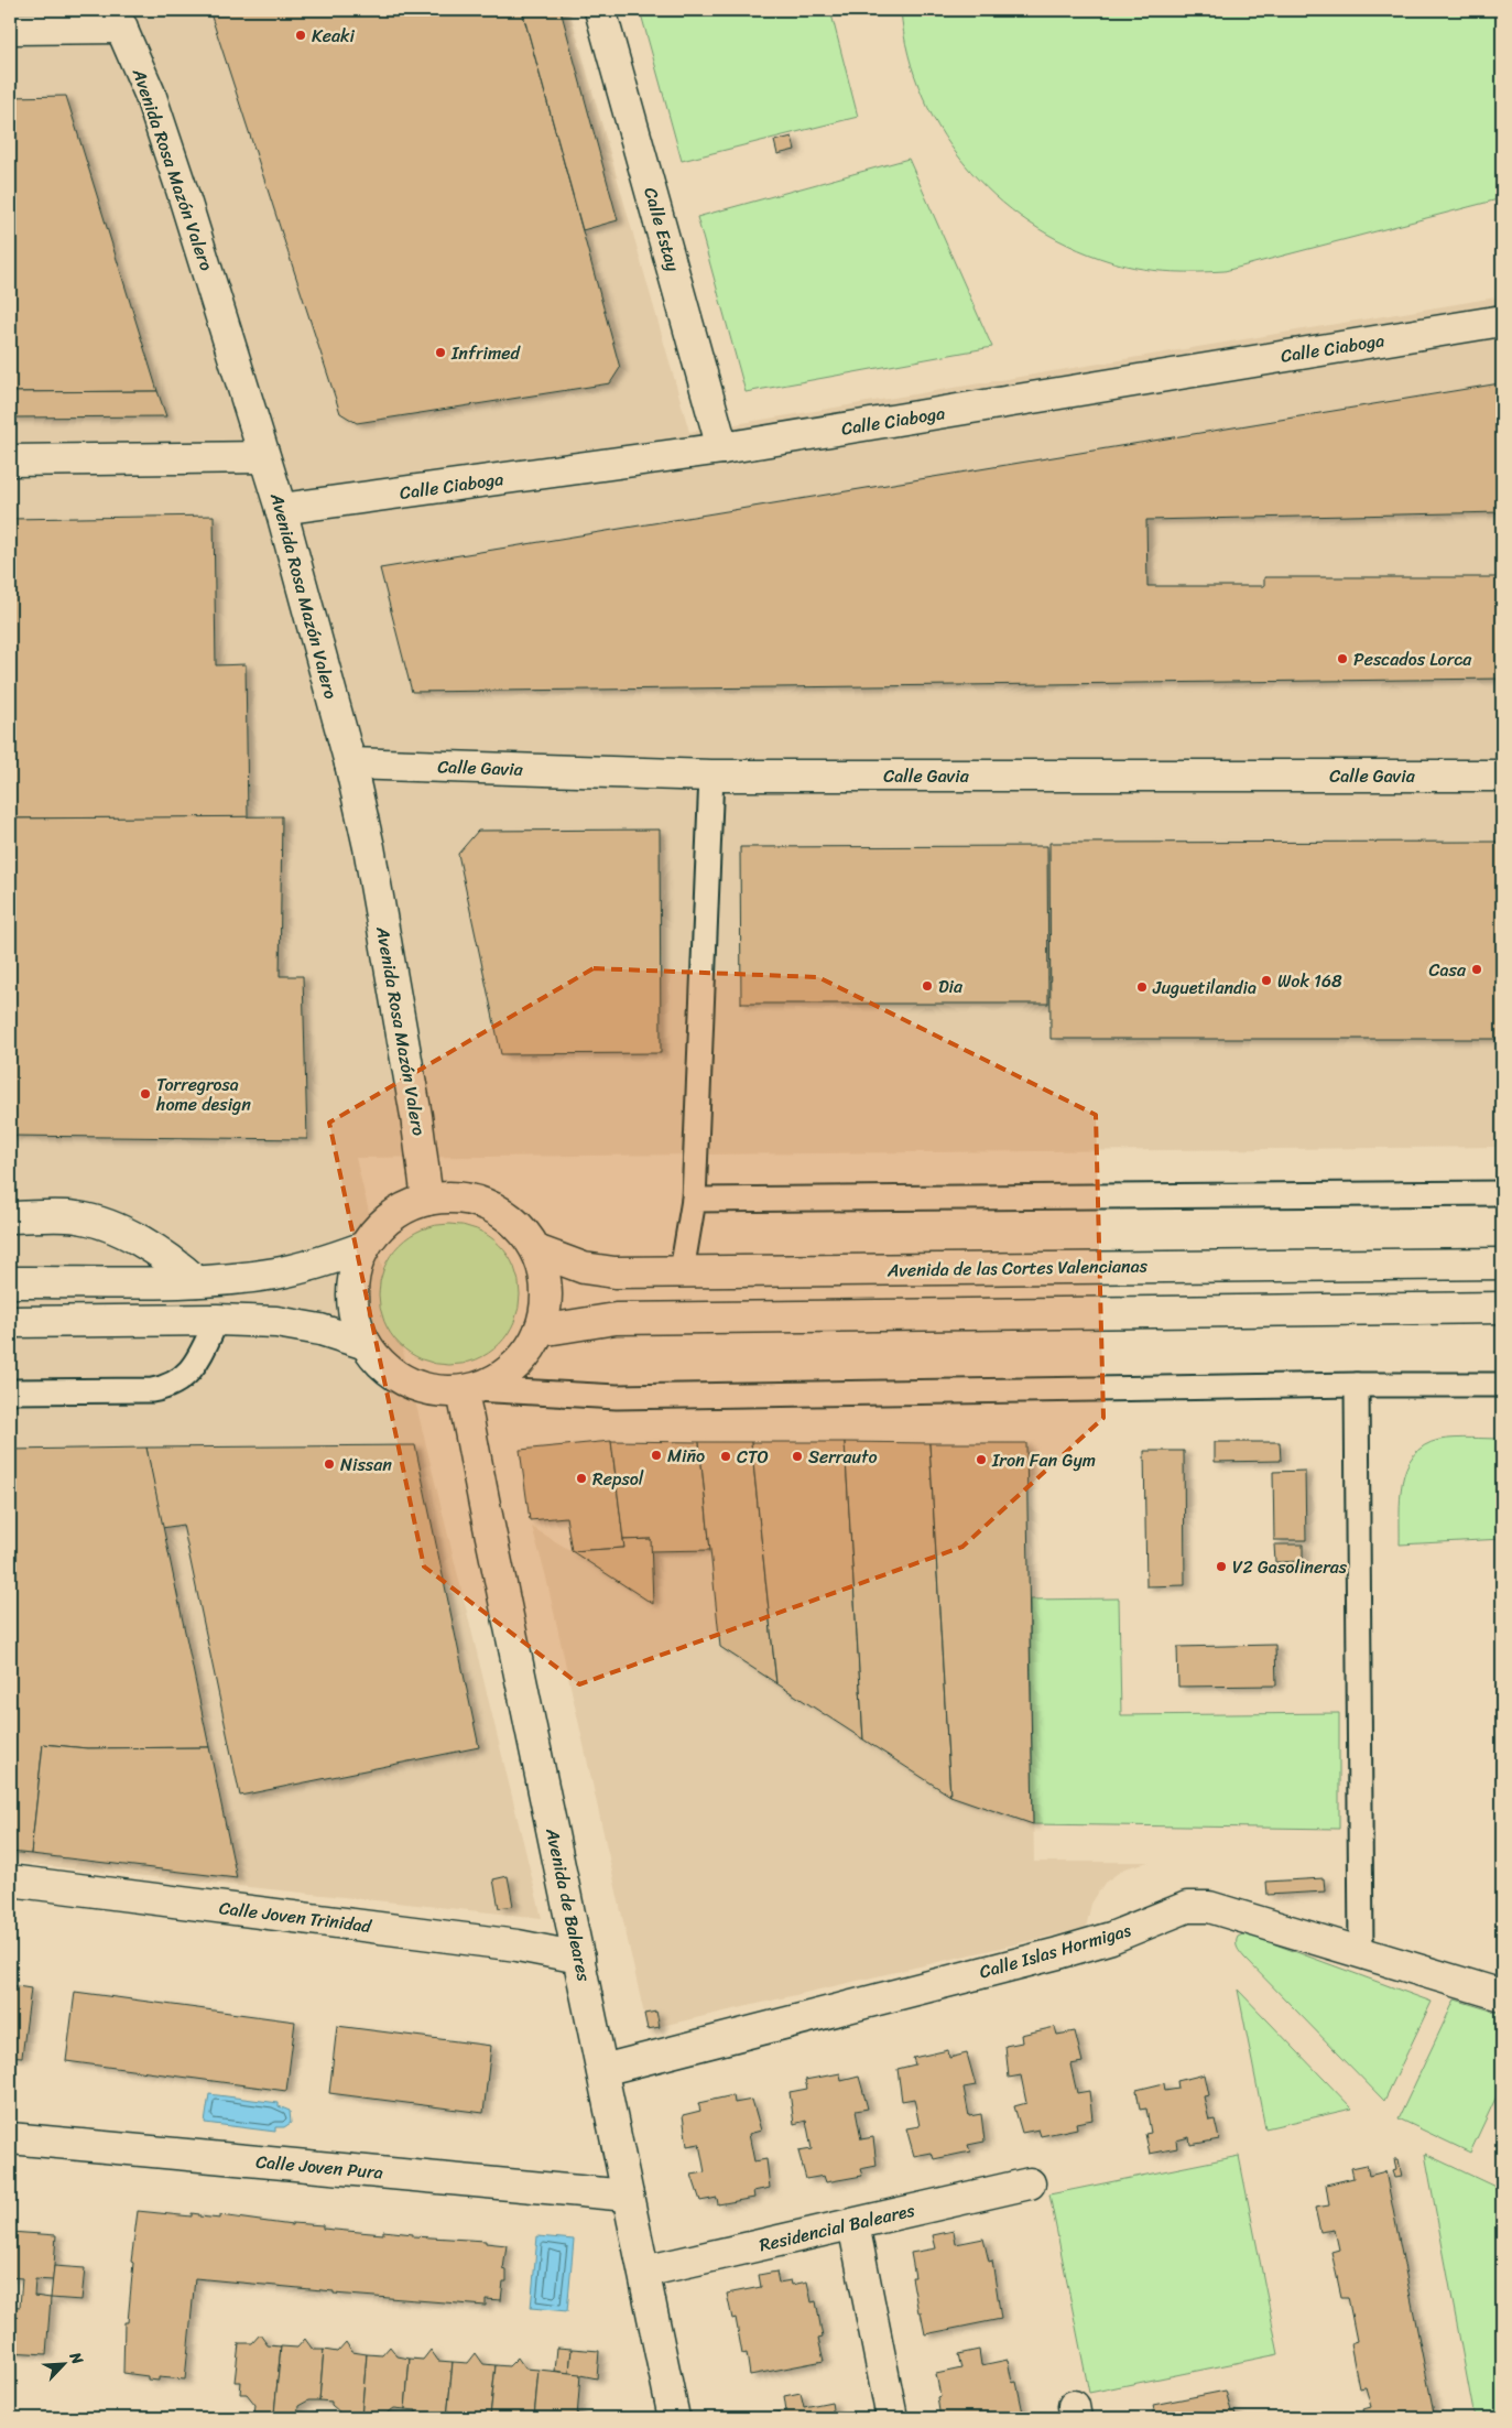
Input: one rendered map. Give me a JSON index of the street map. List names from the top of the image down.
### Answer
{
  "streets": {
    "street": [
      "Avenida Rosa Mazón Valero",
      "Calle Estay",
      "Calle Ciaboga",
      "Calle Gavia",
      "Avenida de las Cortes Valencianas",
      "Avenida de Baleares",
      "Calle Joven Trinidad",
      "Calle Islas Hormigas",
      "Calle Joven Pura",
      "Residencial Baleares"
    ]
  },
  "crossings": [
    ["Avenida Rosa Mazón Valero", "Calle Ciaboga"],
    ["Avenida Rosa Mazón Valero", "Calle Gavia"],
    ["Avenida Rosa Mazón Valero", "Avenida de las Cortes Valencianas"],
    ["Avenida Rosa Mazón Valero", "Avenida de Baleares"],
    ["Calle Estay", "Calle Ciaboga"],
    ["Avenida de las Cortes Valencianas", "Avenida de Baleares"],
    ["Avenida de Baleares", "Calle Joven Trinidad"],
    ["Avenida de Baleares", "Calle Islas Hormigas"],
    ["Avenida de Baleares", "Calle Joven Pura"],
    ["Avenida de Baleares", "Residencial Baleares"]
  ],
  "places": [
    "Keaki",
    "Infrimed",
    "Pescados Lorca",
    "Casa",
    "Wok 168",
    "Dia",
    "Juguetilandia",
    "Torregrosa home design",
    "Miño",
    "CTO",
    "Serrauto",
    "Iron Fan Gym",
    "Nissan",
    "Repsol",
    "V2 Gasolineras"
  ],
  "north": "top right"
}
